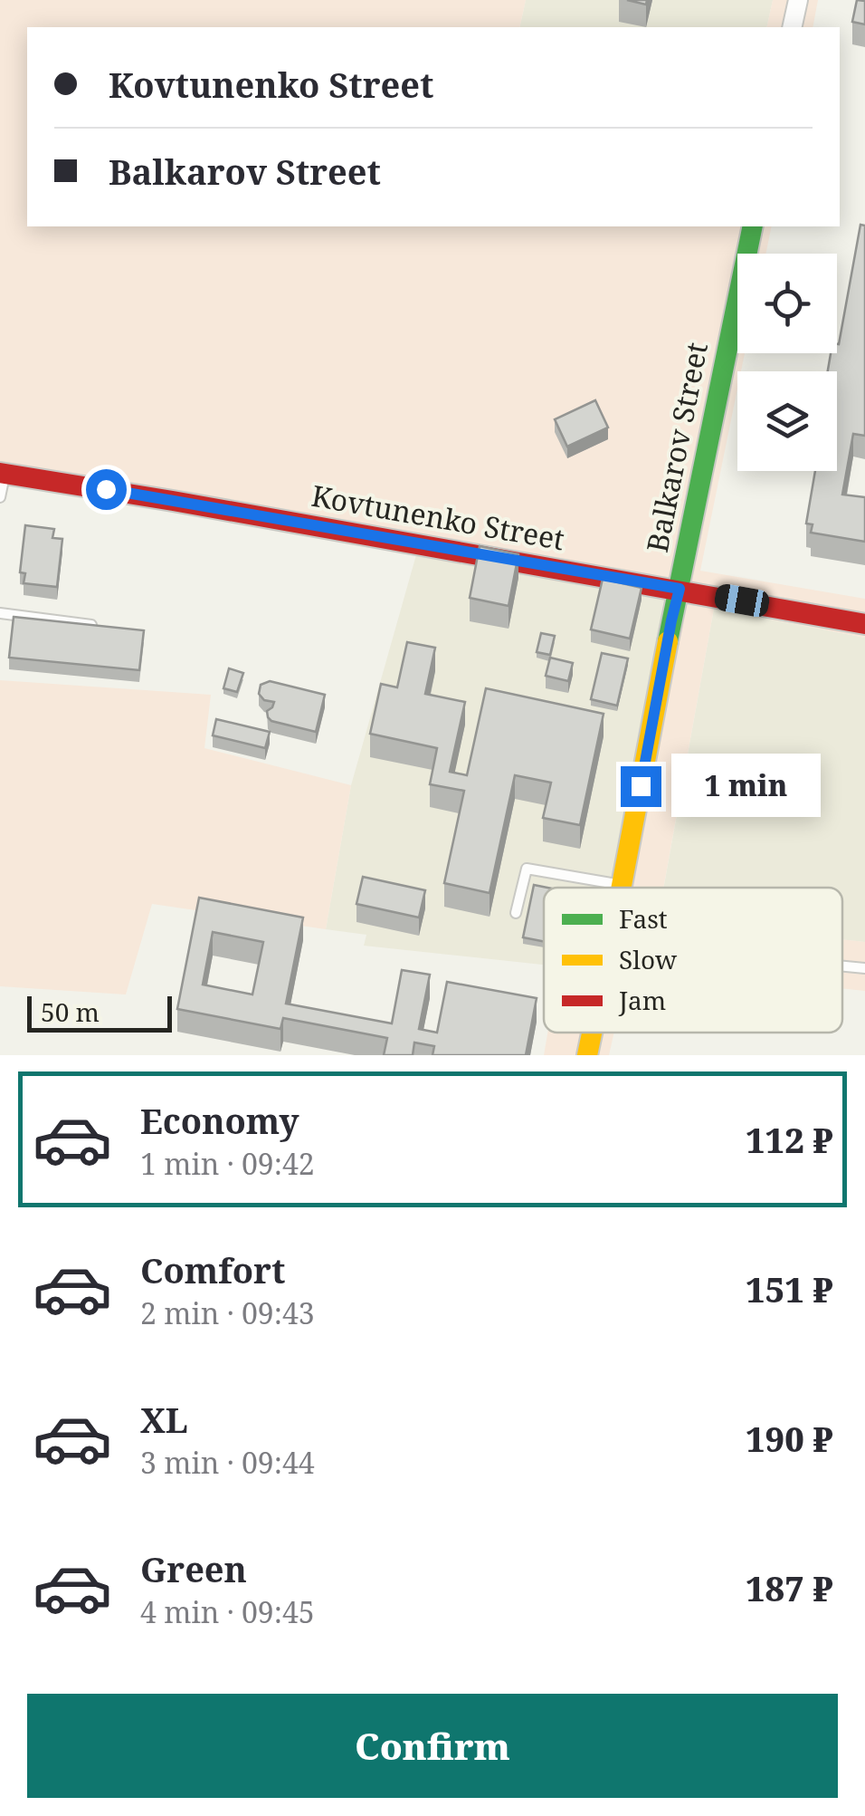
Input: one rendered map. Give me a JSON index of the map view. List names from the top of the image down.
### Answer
{
  "streets": {
    "street": ["Balkarov Street", "Kovtunenko Street"]
  },
  "crossings": [
    ["Balkarov Street", "Kovtunenko Street"]
  ],
  "legend": ["Fast", "Slow", "Jam"],
  "scale_bar": "50 m",
  "page": {
    "banner": ["Kovtunenko Street", "Balkarov Street"],
    "bubble": "1 min",
    "scale": "50 m",
    "list": [
      {
        "name": "Economy",
        "note": "1 min · 09:42",
        "value": "112 ₽"
      },
      {
        "name": "Comfort",
        "note": "2 min · 09:43",
        "value": "151 ₽"
      },
      {
        "name": "XL",
        "note": "3 min · 09:44",
        "value": "190 ₽"
      },
      {
        "name": "Green",
        "note": "4 min · 09:45",
        "value": "187 ₽"
      }
    ],
    "buttons": "Confirm"
  }
}
